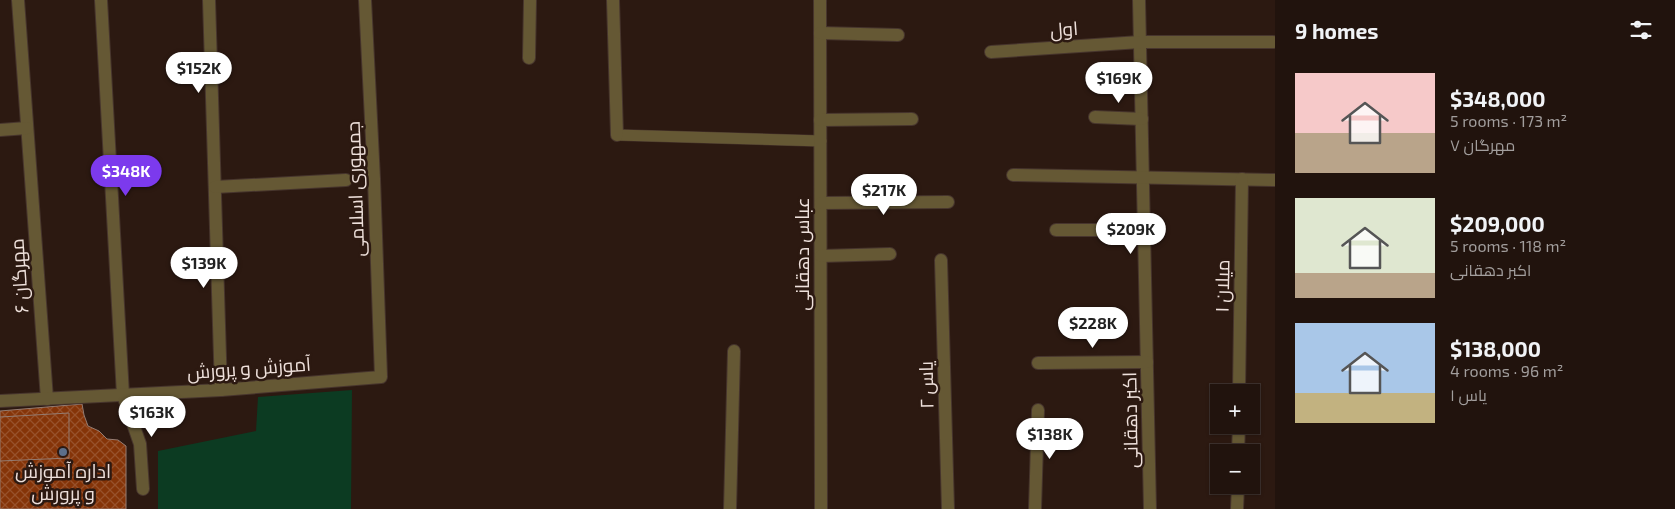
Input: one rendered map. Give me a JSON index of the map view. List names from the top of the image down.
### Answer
{
  "streets": {
    "street": [
      "اول",
      "جمهوری اسلامی",
      "عباس دهقانی",
      "مهرگان ۶",
      "میلان ۱",
      "آموزش و پرورش",
      "یاس ۲",
      "اکبر دهقانی"
    ]
  },
  "crossings": [
    ["اول", "اکبر دهقانی"],
    ["جمهوری اسلامی", "آموزش و پرورش"],
    ["مهرگان ۶", "آموزش و پرورش"]
  ],
  "places": ["اداره آموزش و پرورش"],
  "page": {
    "heading": "9 homes",
    "price": [
      "$152K",
      "$169K",
      "$348K",
      "$217K",
      "$209K",
      "$139K",
      "$228K",
      "$163K",
      "$138K"
    ],
    "list": [
      {
        "name": "$348,000",
        "note": "5 rooms · 173 m² · مهرگان ۷"
      },
      {
        "name": "$209,000",
        "note": "5 rooms · 118 m² · اکبر دهقانی"
      },
      {
        "name": "$138,000",
        "note": "4 rooms · 96 m² · یاس ۱"
      }
    ],
    "map_buttons": ["+", "−"]
  }
}
